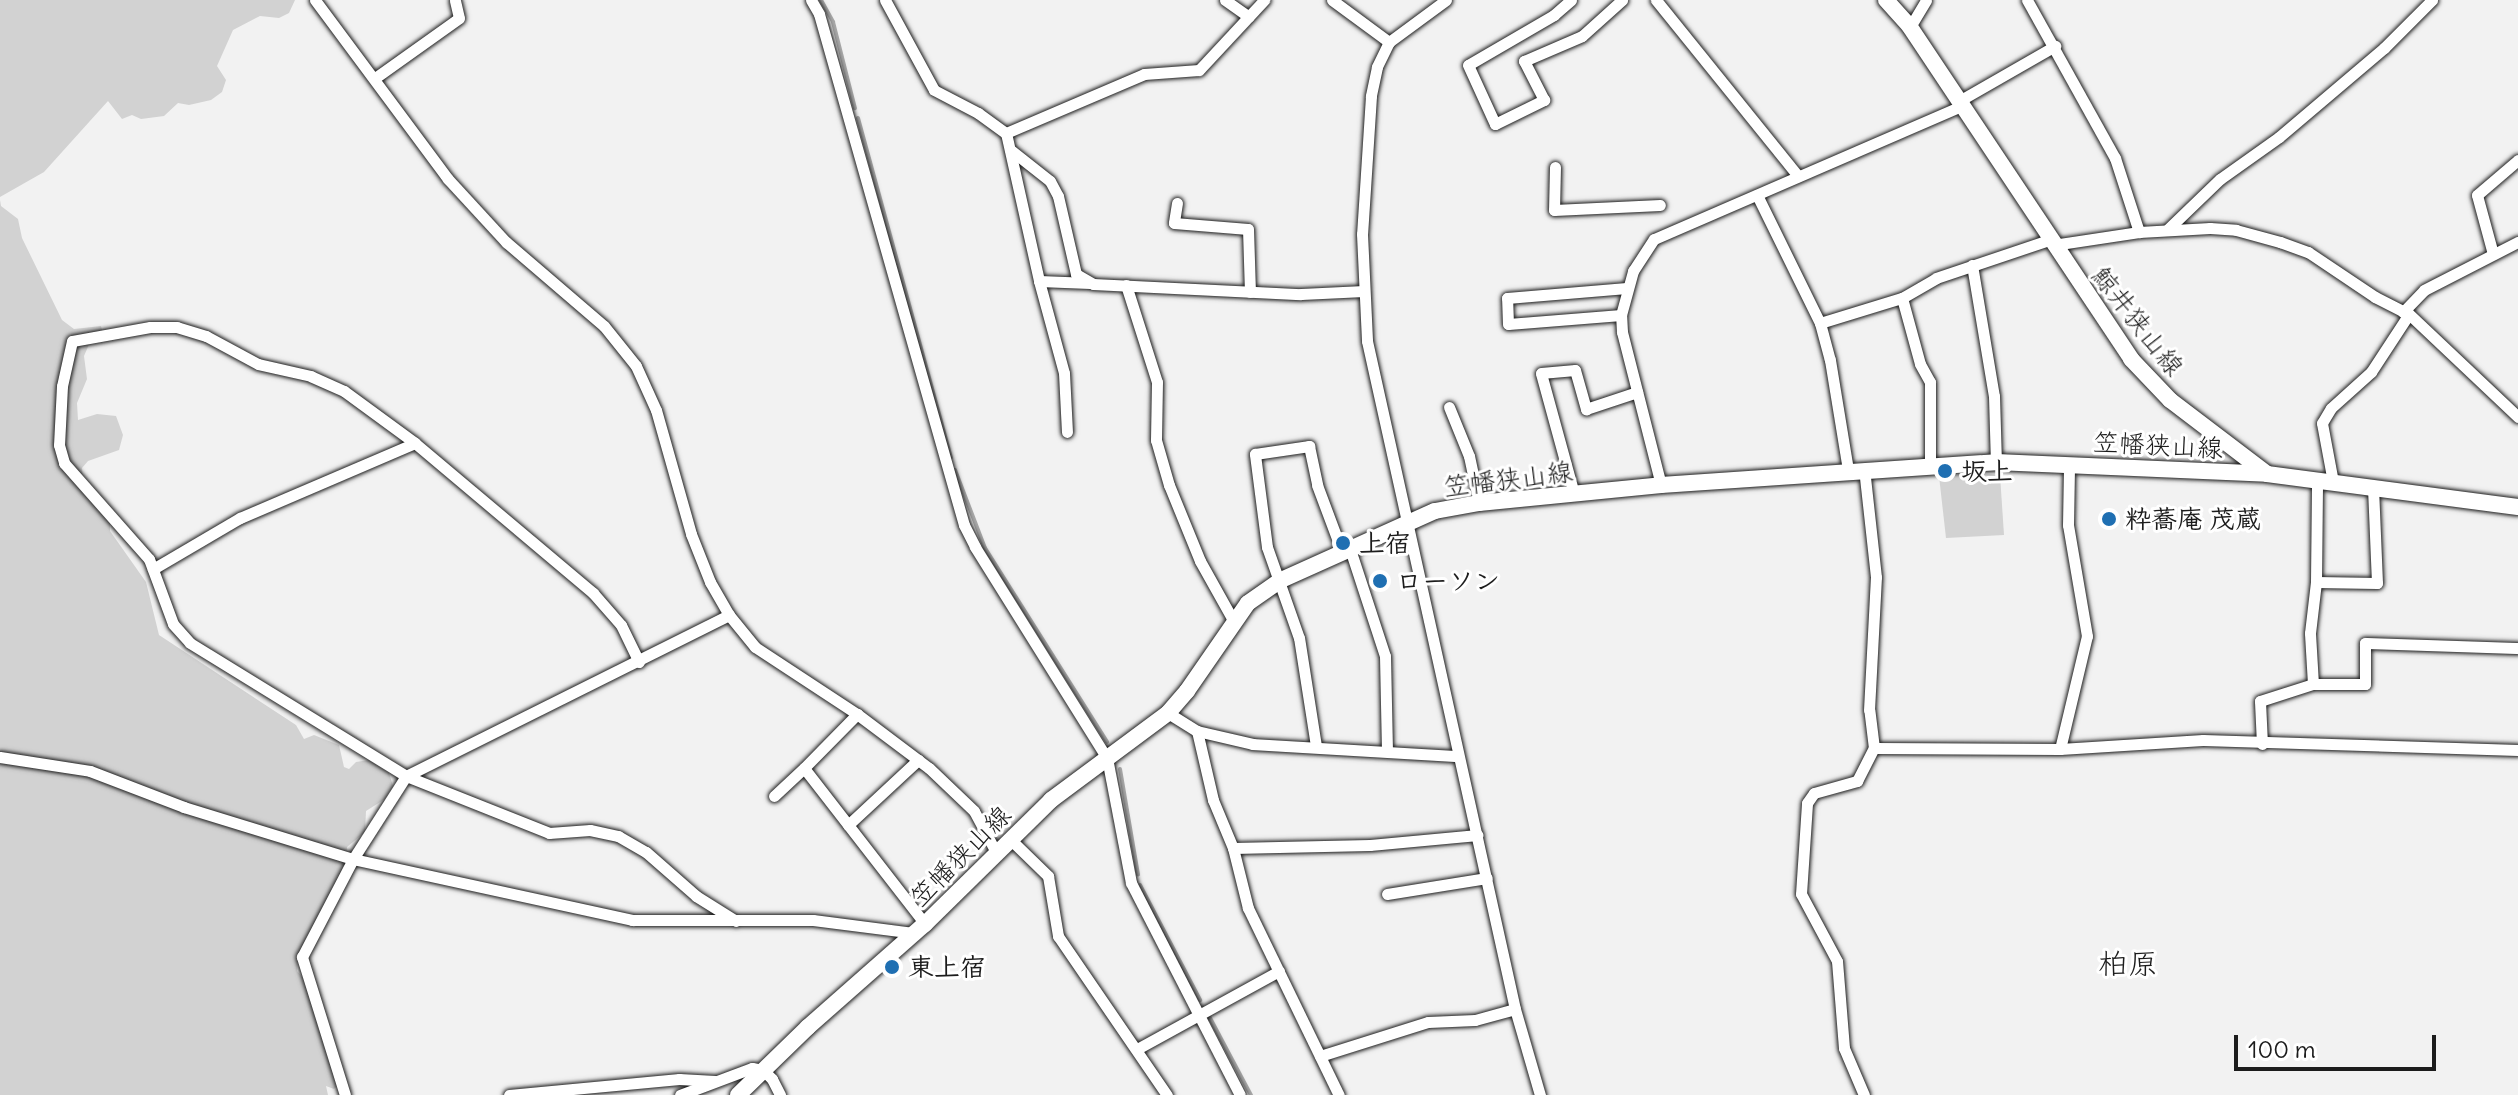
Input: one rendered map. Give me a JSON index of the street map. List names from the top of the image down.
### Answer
{
  "streets": {
    "main road": ["鯨井狭山線", "笠幡狭山線"]
  },
  "crossings": [
    ["鯨井狭山線", "笠幡狭山線"]
  ],
  "districts": ["柏原"],
  "places": [
    "坂上",
    "粋蕎庵 茂蔵",
    "上宿",
    "ローソン",
    "東上宿"
  ],
  "scale_bar": "100 m"
}
